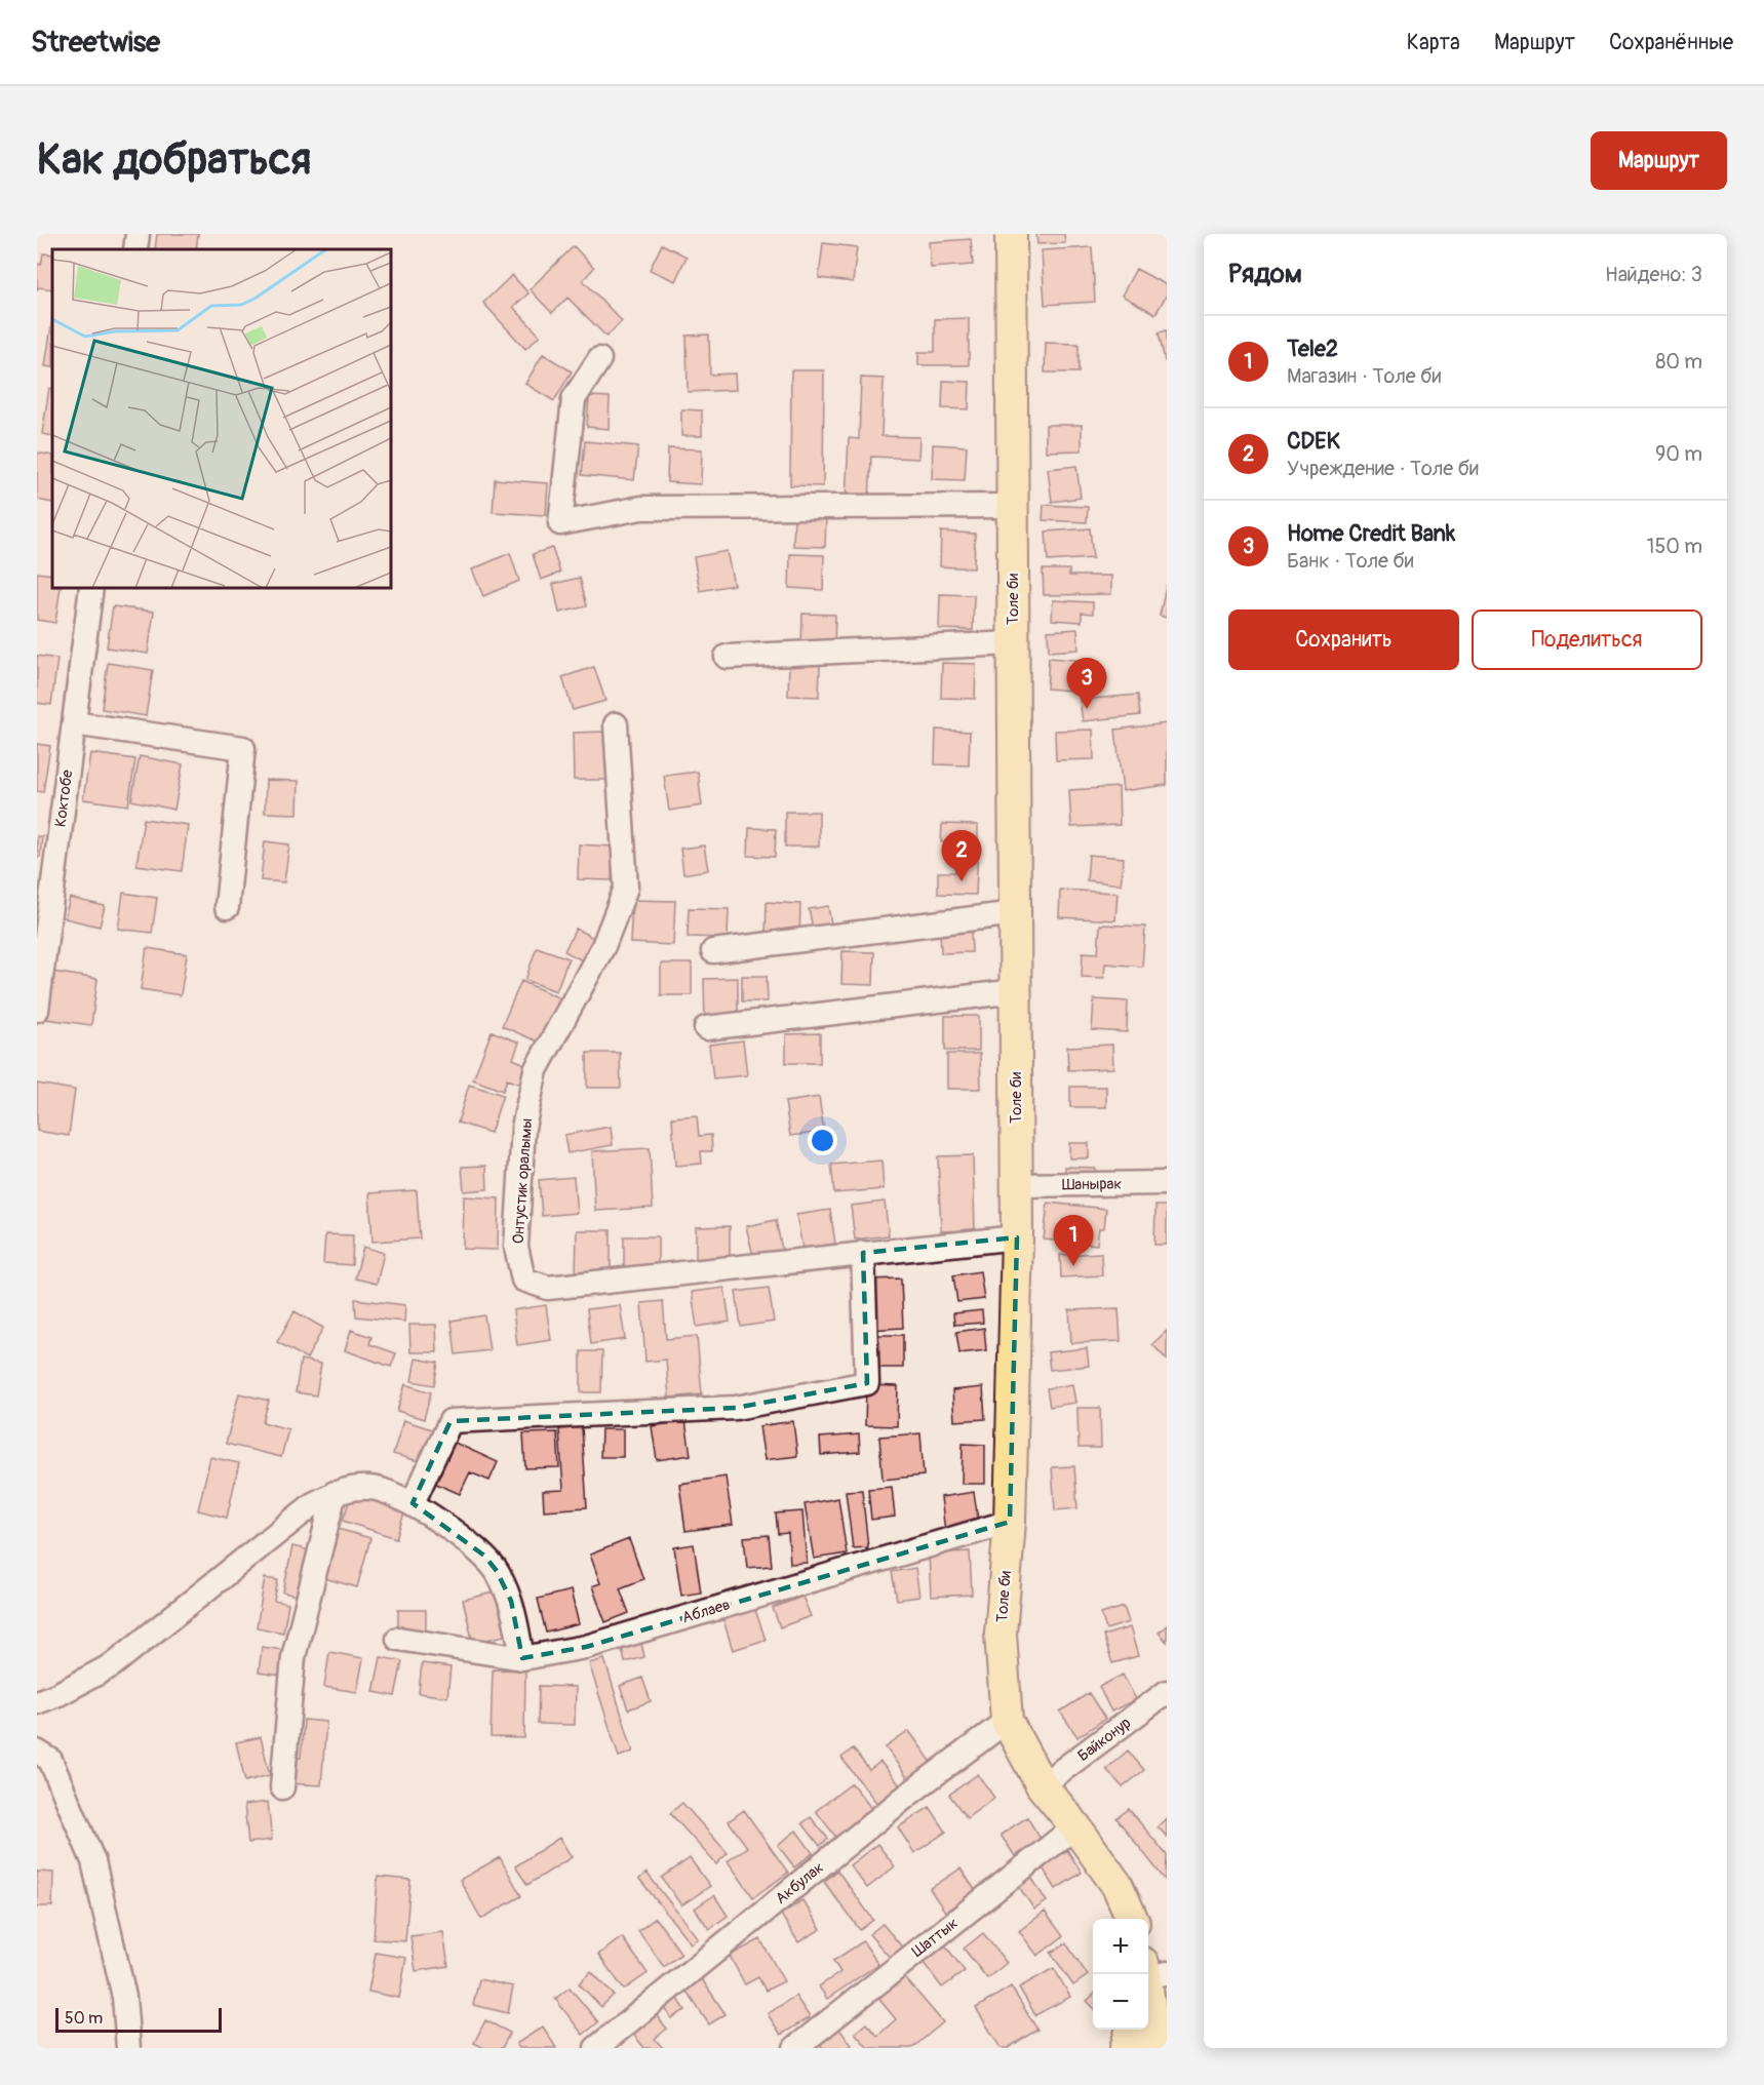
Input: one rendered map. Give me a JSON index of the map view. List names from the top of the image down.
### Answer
{
  "streets": {
    "main road": ["Толе би"],
    "street": [
      "Коктобе",
      "Онтустик оралымы",
      "Шанырак",
      "Аблаев",
      "Байконур",
      "Акбулак",
      "Шаттык"
    ]
  },
  "crossings": [
    ["Толе би", "Онтустик оралымы"],
    ["Толе би", "Шанырак"],
    ["Толе би", "Аблаев"],
    ["Толе би", "Байконур"],
    ["Толе би", "Акбулак"],
    ["Толе би", "Шаттык"]
  ],
  "scale_bar": "50 m",
  "page": {
    "header": "Streetwise",
    "nav": ["Карта", "Маршрут", "Сохранённые"],
    "buttons": [
      "Маршрут",
      ["Сохранить", "Поделиться"]
    ],
    "title": "Как добраться",
    "heading": ["Рядом", "Найдено: 3"],
    "list": [
      {
        "mark": "1",
        "name": "Tele2",
        "note": "Магазин · Толе би",
        "value": "80 m"
      },
      {
        "mark": "2",
        "name": "CDEK",
        "note": "Учреждение · Толе би",
        "value": "90 m"
      },
      {
        "mark": "3",
        "name": "Home Credit Bank",
        "note": "Банк · Толе би",
        "value": "150 m"
      }
    ],
    "pins": ["3", "2", "1"],
    "map_buttons": ["+", "−"],
    "scale": "50 m"
  }
}
